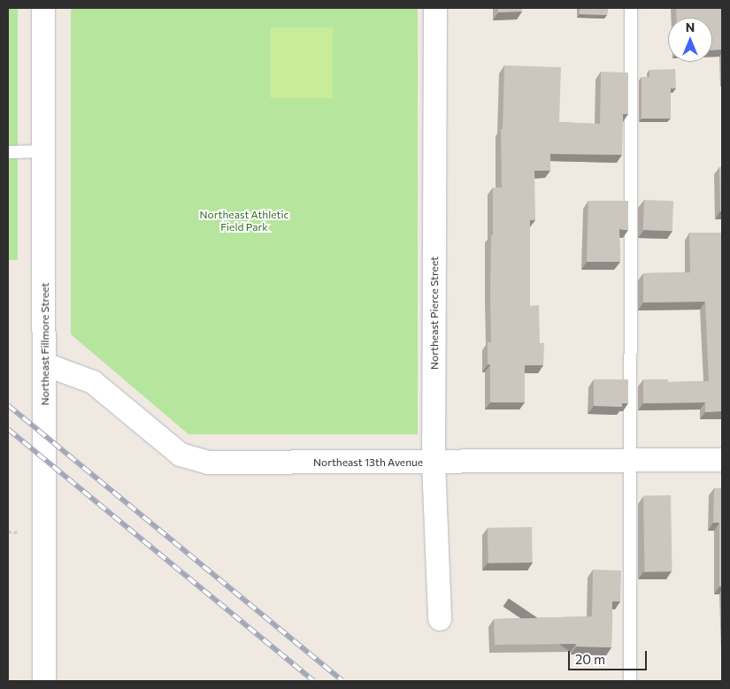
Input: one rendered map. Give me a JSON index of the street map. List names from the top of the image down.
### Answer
{
  "streets": {
    "street": ["Northeast Pierce Street", "Northeast Fillmore Street", "Northeast 13th Avenue"]
  },
  "crossings": [
    ["Northeast Pierce Street", "Northeast 13th Avenue"],
    ["Northeast Fillmore Street", "Northeast 13th Avenue"]
  ],
  "parks": ["Northeast Athletic Field Park"],
  "scale_bar": "20 m",
  "north": "top"
}
